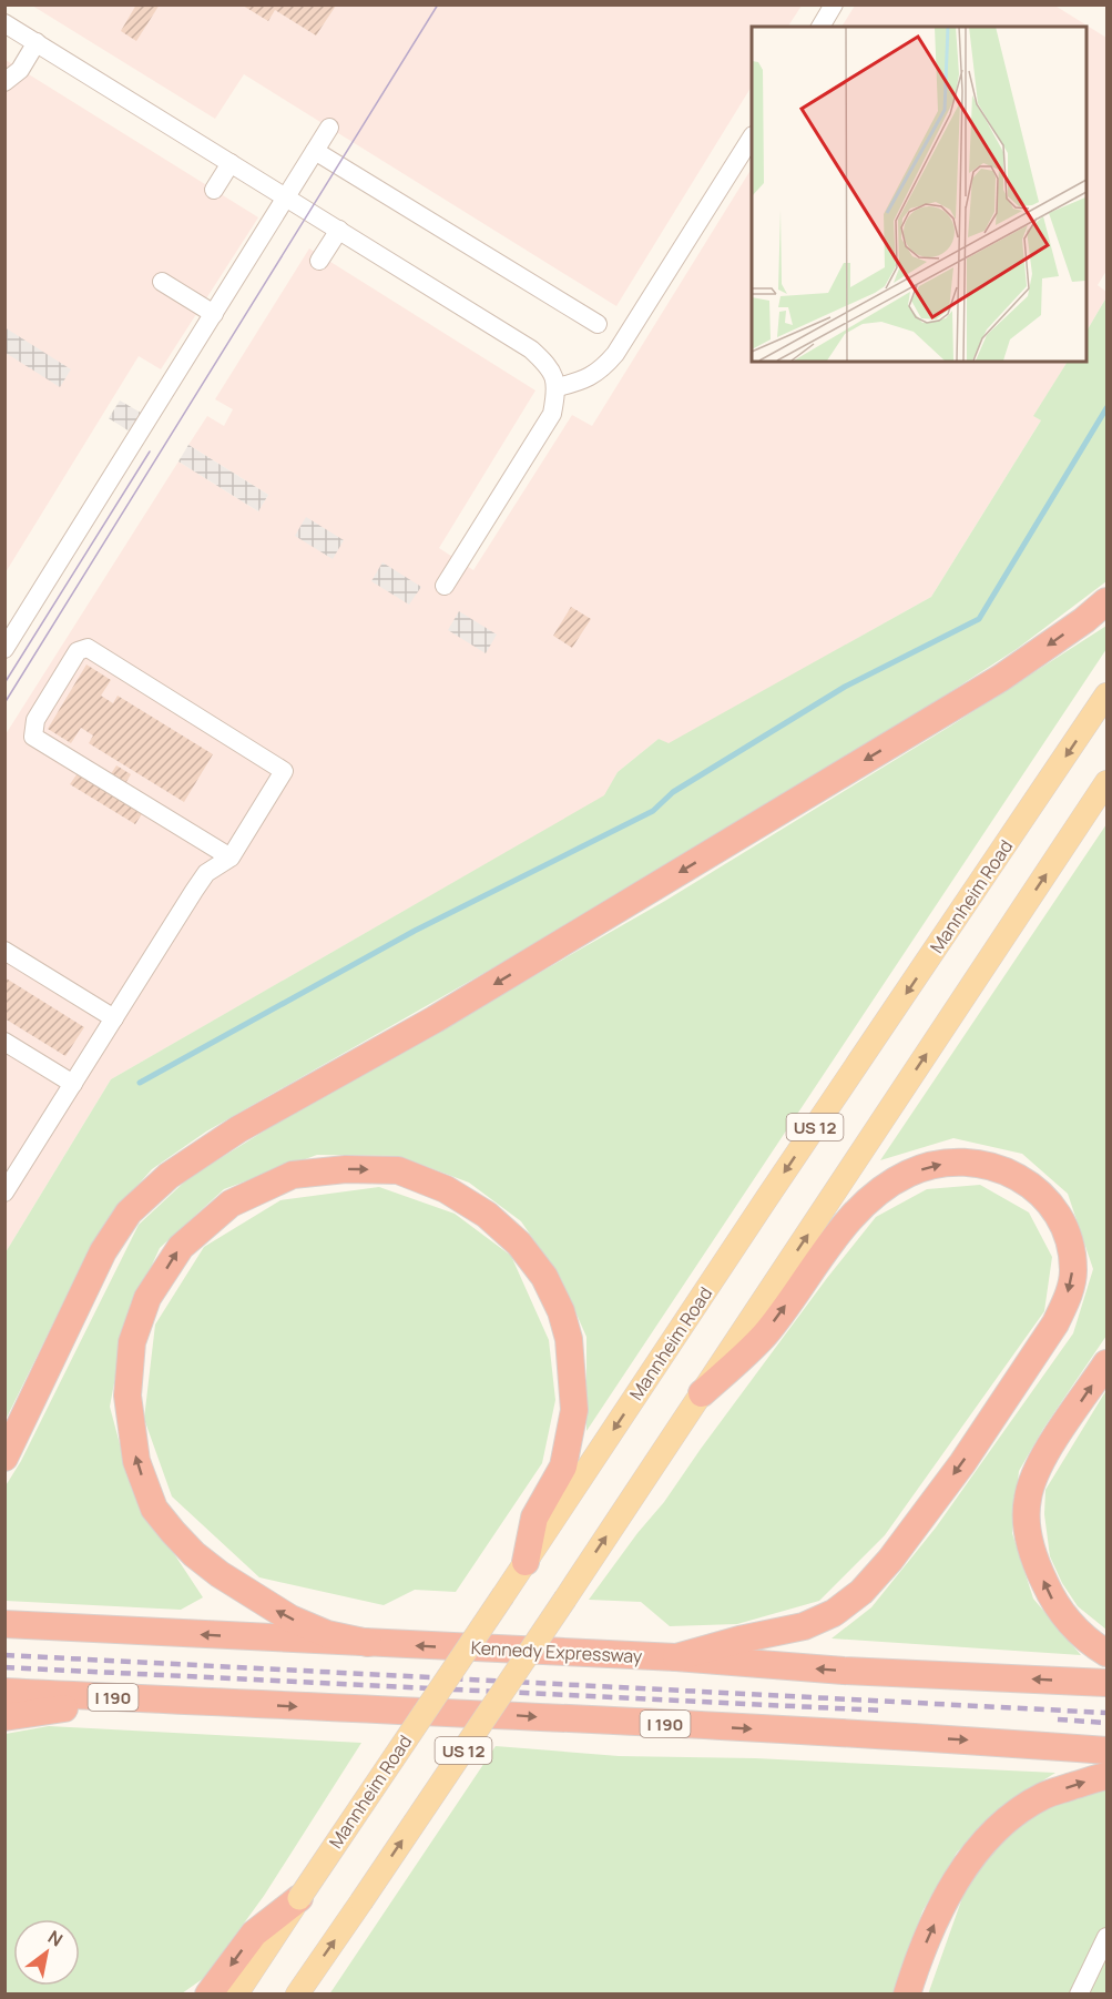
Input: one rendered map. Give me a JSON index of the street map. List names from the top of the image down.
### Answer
{
  "streets": {
    "highway": ["Kennedy Expressway", "I 190"],
    "main road": ["Mannheim Road", "US 12"]
  },
  "north": "top right"
}
